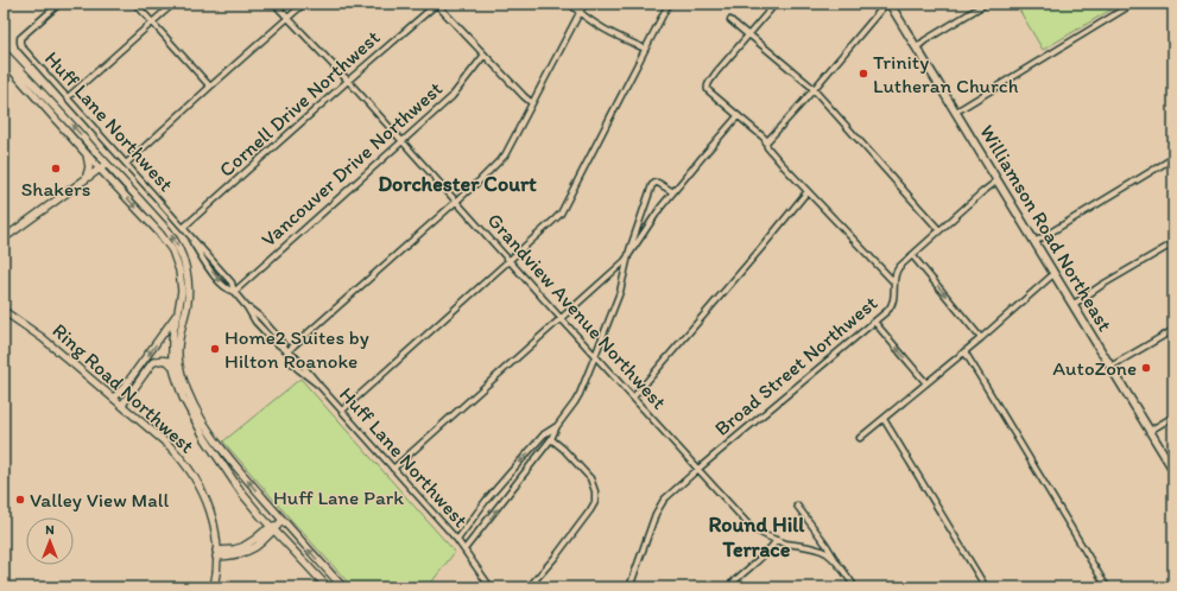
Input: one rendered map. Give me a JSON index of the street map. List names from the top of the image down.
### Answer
{
  "streets": {
    "main road": ["Williamson Road Northeast", "Ring Road Northwest"],
    "street": [
      "Cornell Drive Northwest",
      "Huff Lane Northwest",
      "Vancouver Drive Northwest",
      "Grandview Avenue Northwest",
      "Broad Street Northwest"
    ]
  },
  "crossings": [
    ["Cornell Drive Northwest", "Huff Lane Northwest"],
    ["Cornell Drive Northwest", "Grandview Avenue Northwest"],
    ["Huff Lane Northwest", "Vancouver Drive Northwest"],
    ["Vancouver Drive Northwest", "Grandview Avenue Northwest"],
    ["Williamson Road Northeast", "Broad Street Northwest"],
    ["Grandview Avenue Northwest", "Broad Street Northwest"]
  ],
  "districts": ["Dorchester Court", "Round Hill Terrace"],
  "parks": ["Huff Lane Park"],
  "places": [
    "Trinity Lutheran Church",
    "Shakers",
    "Home2 Suites by Hilton Roanoke",
    "AutoZone",
    "Valley View Mall"
  ],
  "north": "top"
}
